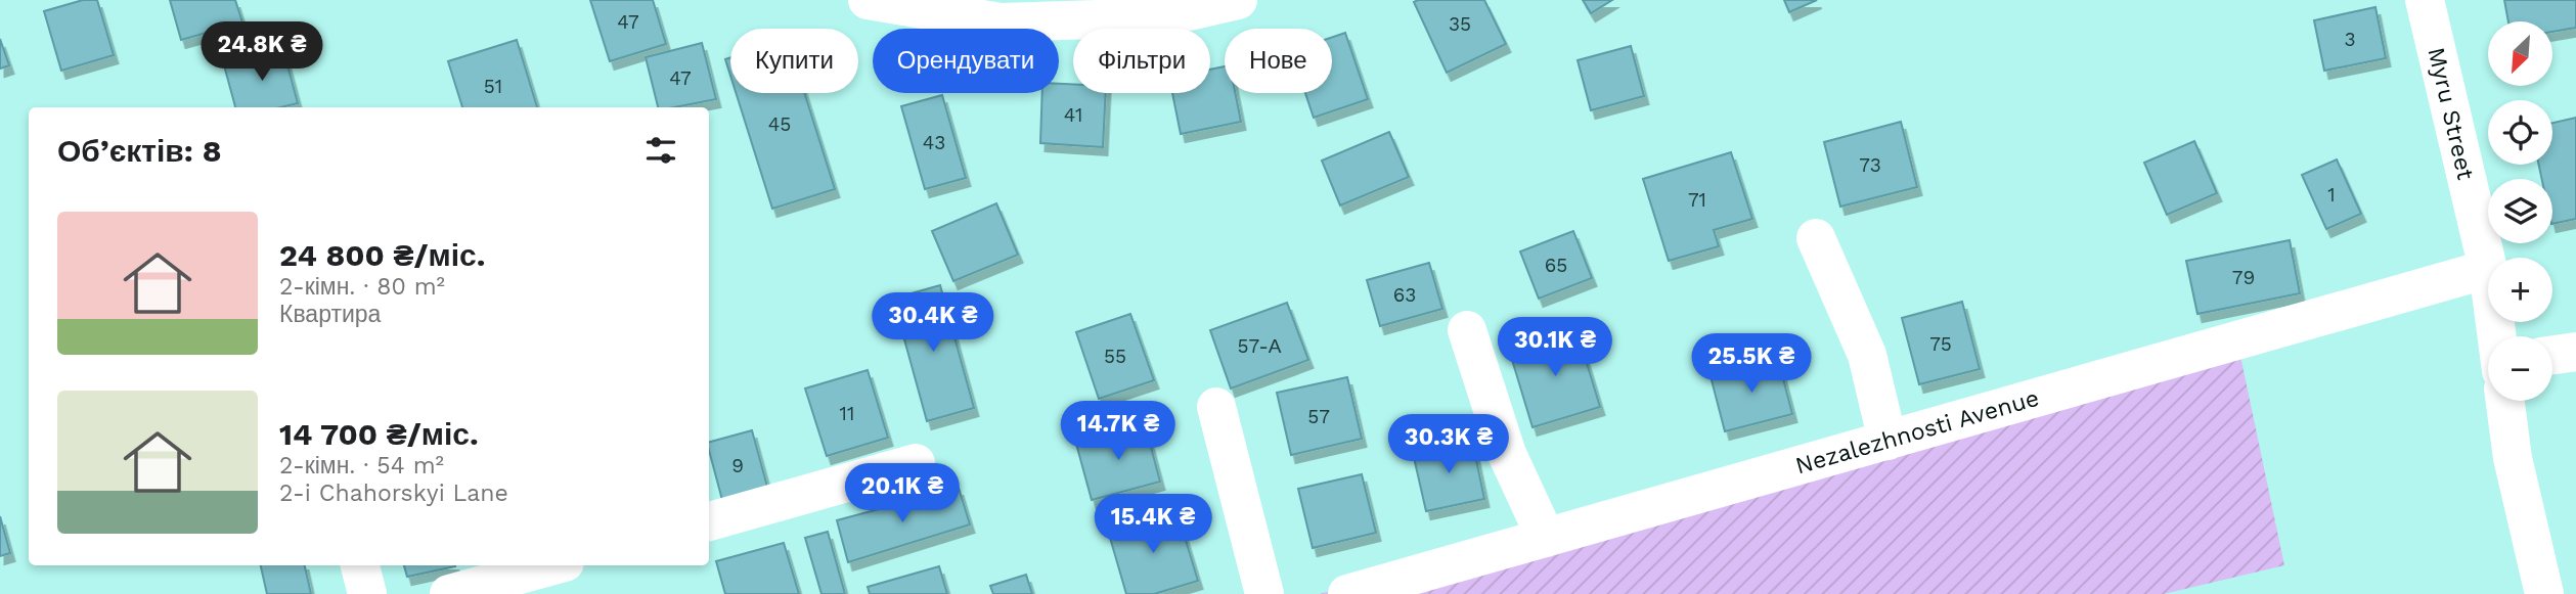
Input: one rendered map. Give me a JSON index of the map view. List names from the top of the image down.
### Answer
{
  "streets": {
    "street": ["Myru Street", "Nezalezhnosti Avenue"]
  },
  "crossings": [
    ["Myru Street", "Nezalezhnosti Avenue"]
  ],
  "house_numbers": [
    "47",
    "35",
    "3",
    "47",
    "51",
    "41",
    "45",
    "43",
    "73",
    "1",
    "71",
    "65",
    "79",
    "63",
    "75",
    "57-А",
    "55",
    "11",
    "57",
    "9"
  ],
  "north": "bottom left",
  "page": {
    "map_buttons": ["+", "−"],
    "price": [
      "24.8K ₴",
      "30.4K ₴",
      "30.1K ₴",
      "25.5K ₴",
      "14.7K ₴",
      "30.3K ₴",
      "20.1K ₴",
      "15.4K ₴"
    ],
    "chip": [
      "Купити",
      "Орендувати",
      "Фільтри",
      "Нове"
    ],
    "heading": "Об’єктів: 8",
    "list": [
      {
        "name": "24 800 ₴/міс.",
        "note": "2-кімн. · 80 m² · Квартира"
      },
      {
        "name": "14 700 ₴/міс.",
        "note": "2-кімн. · 54 m² · 2-i Chahorskyi Lane"
      }
    ]
  }
}
